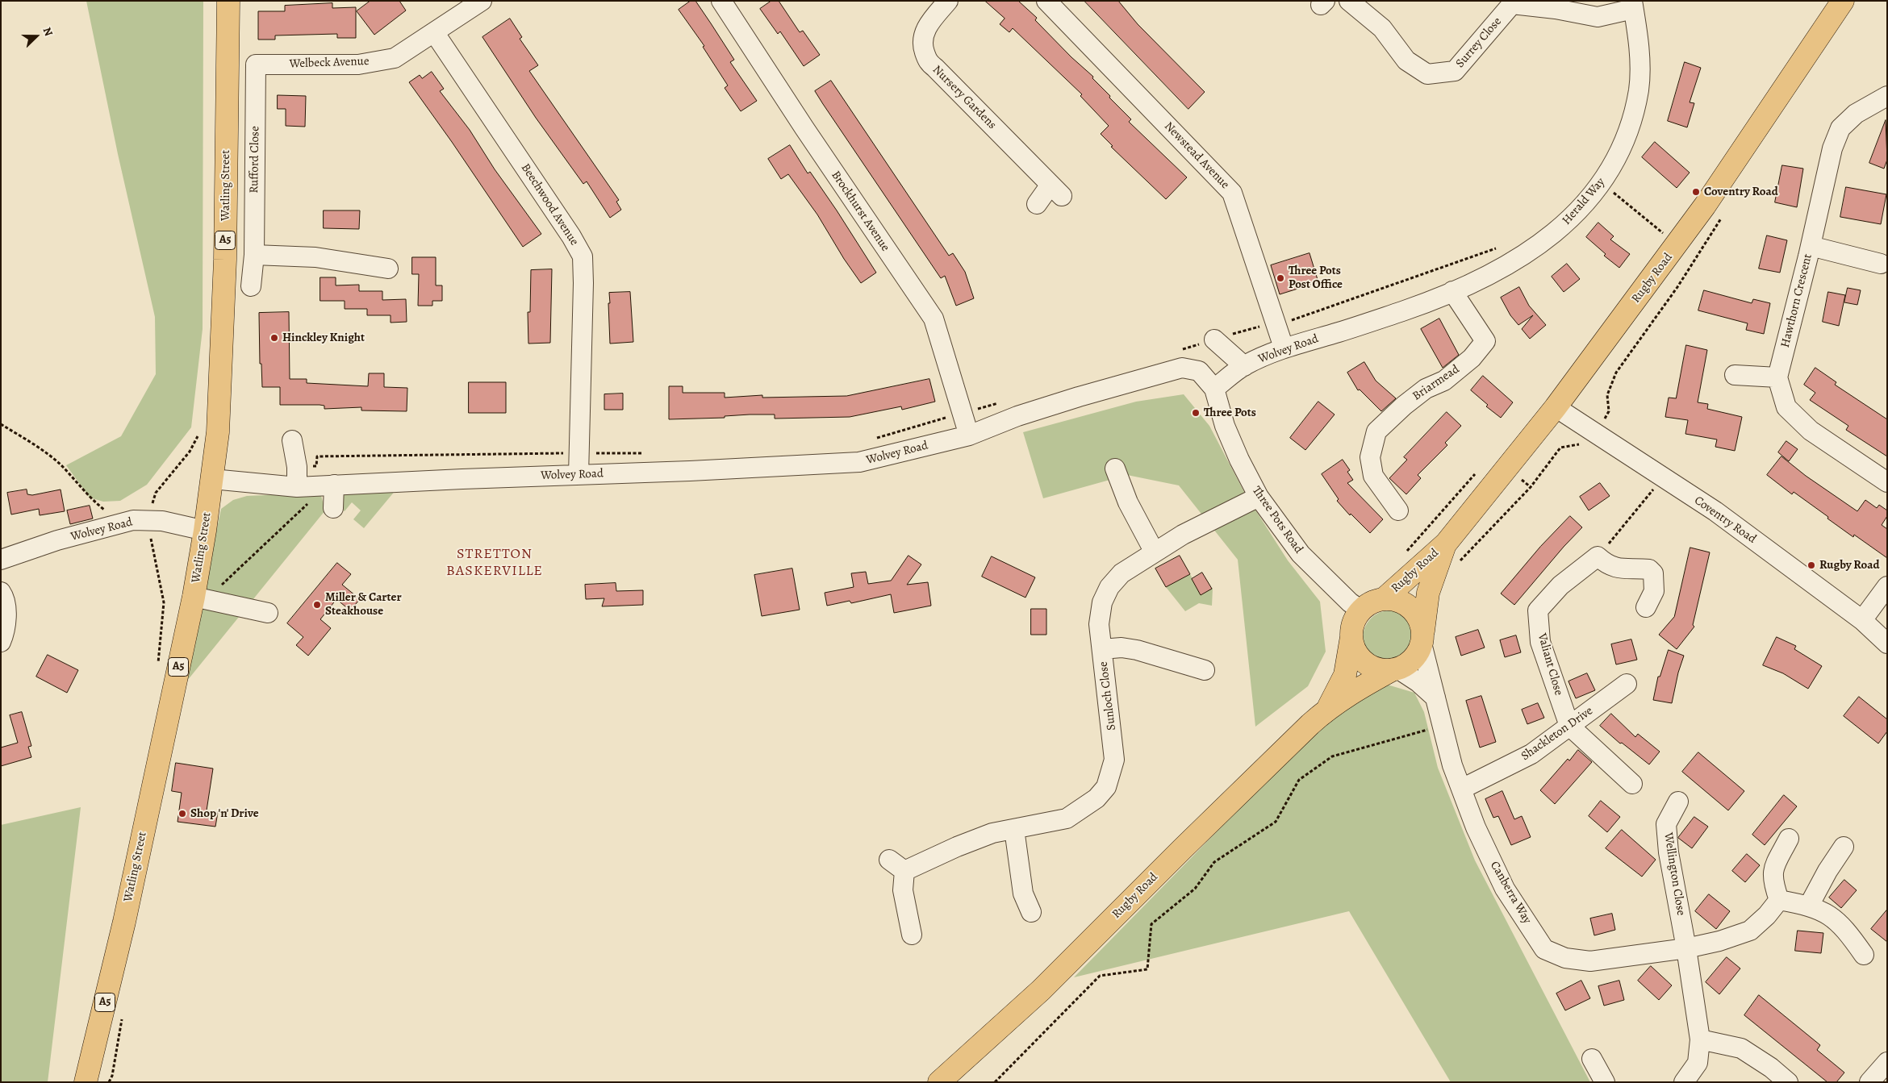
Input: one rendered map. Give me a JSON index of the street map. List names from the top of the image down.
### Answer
{
  "streets": {
    "main road": ["Watling Street", "A5", "Rugby Road"],
    "street": [
      "Surrey Close",
      "Welbeck Avenue",
      "Nursery Gardens",
      "Newstead Avenue",
      "Rufford Close",
      "Herald Way",
      "Beechwood Avenue",
      "Brockhurst Avenue",
      "Hawthorn Crescent",
      "Wolvey Road",
      "Briarmead",
      "Three Pots Road",
      "Coventry Road",
      "Valiant Close",
      "Sunloch Close",
      "Shackleton Drive",
      "Wellington Close",
      "Canberra Way"
    ]
  },
  "crossings": [
    ["Surrey Close", "Herald Way"],
    ["Welbeck Avenue", "Rufford Close"],
    ["Welbeck Avenue", "Beechwood Avenue"],
    ["Newstead Avenue", "Wolvey Road"],
    ["Watling Street", "Wolvey Road"],
    ["Herald Way", "Wolvey Road"],
    ["Beechwood Avenue", "Wolvey Road"],
    ["Brockhurst Avenue", "Wolvey Road"],
    ["Rugby Road", "Three Pots Road"],
    ["Rugby Road", "Coventry Road"],
    ["Rugby Road", "Canberra Way"],
    ["Wolvey Road", "Briarmead"],
    ["Wolvey Road", "Three Pots Road"],
    ["Three Pots Road", "Sunloch Close"],
    ["Three Pots Road", "Canberra Way"],
    ["Valiant Close", "Shackleton Drive"],
    ["Shackleton Drive", "Canberra Way"],
    ["Wellington Close", "Canberra Way"]
  ],
  "districts": ["STRETTON BASKERVILLE"],
  "places": [
    "Coventry Road",
    "Three Pots Post Office",
    "Hinckley Knight",
    "Three Pots",
    "Rugby Road",
    "Miller & Carter Steakhouse",
    "Shop 'n' Drive"
  ],
  "north": "right"
}
